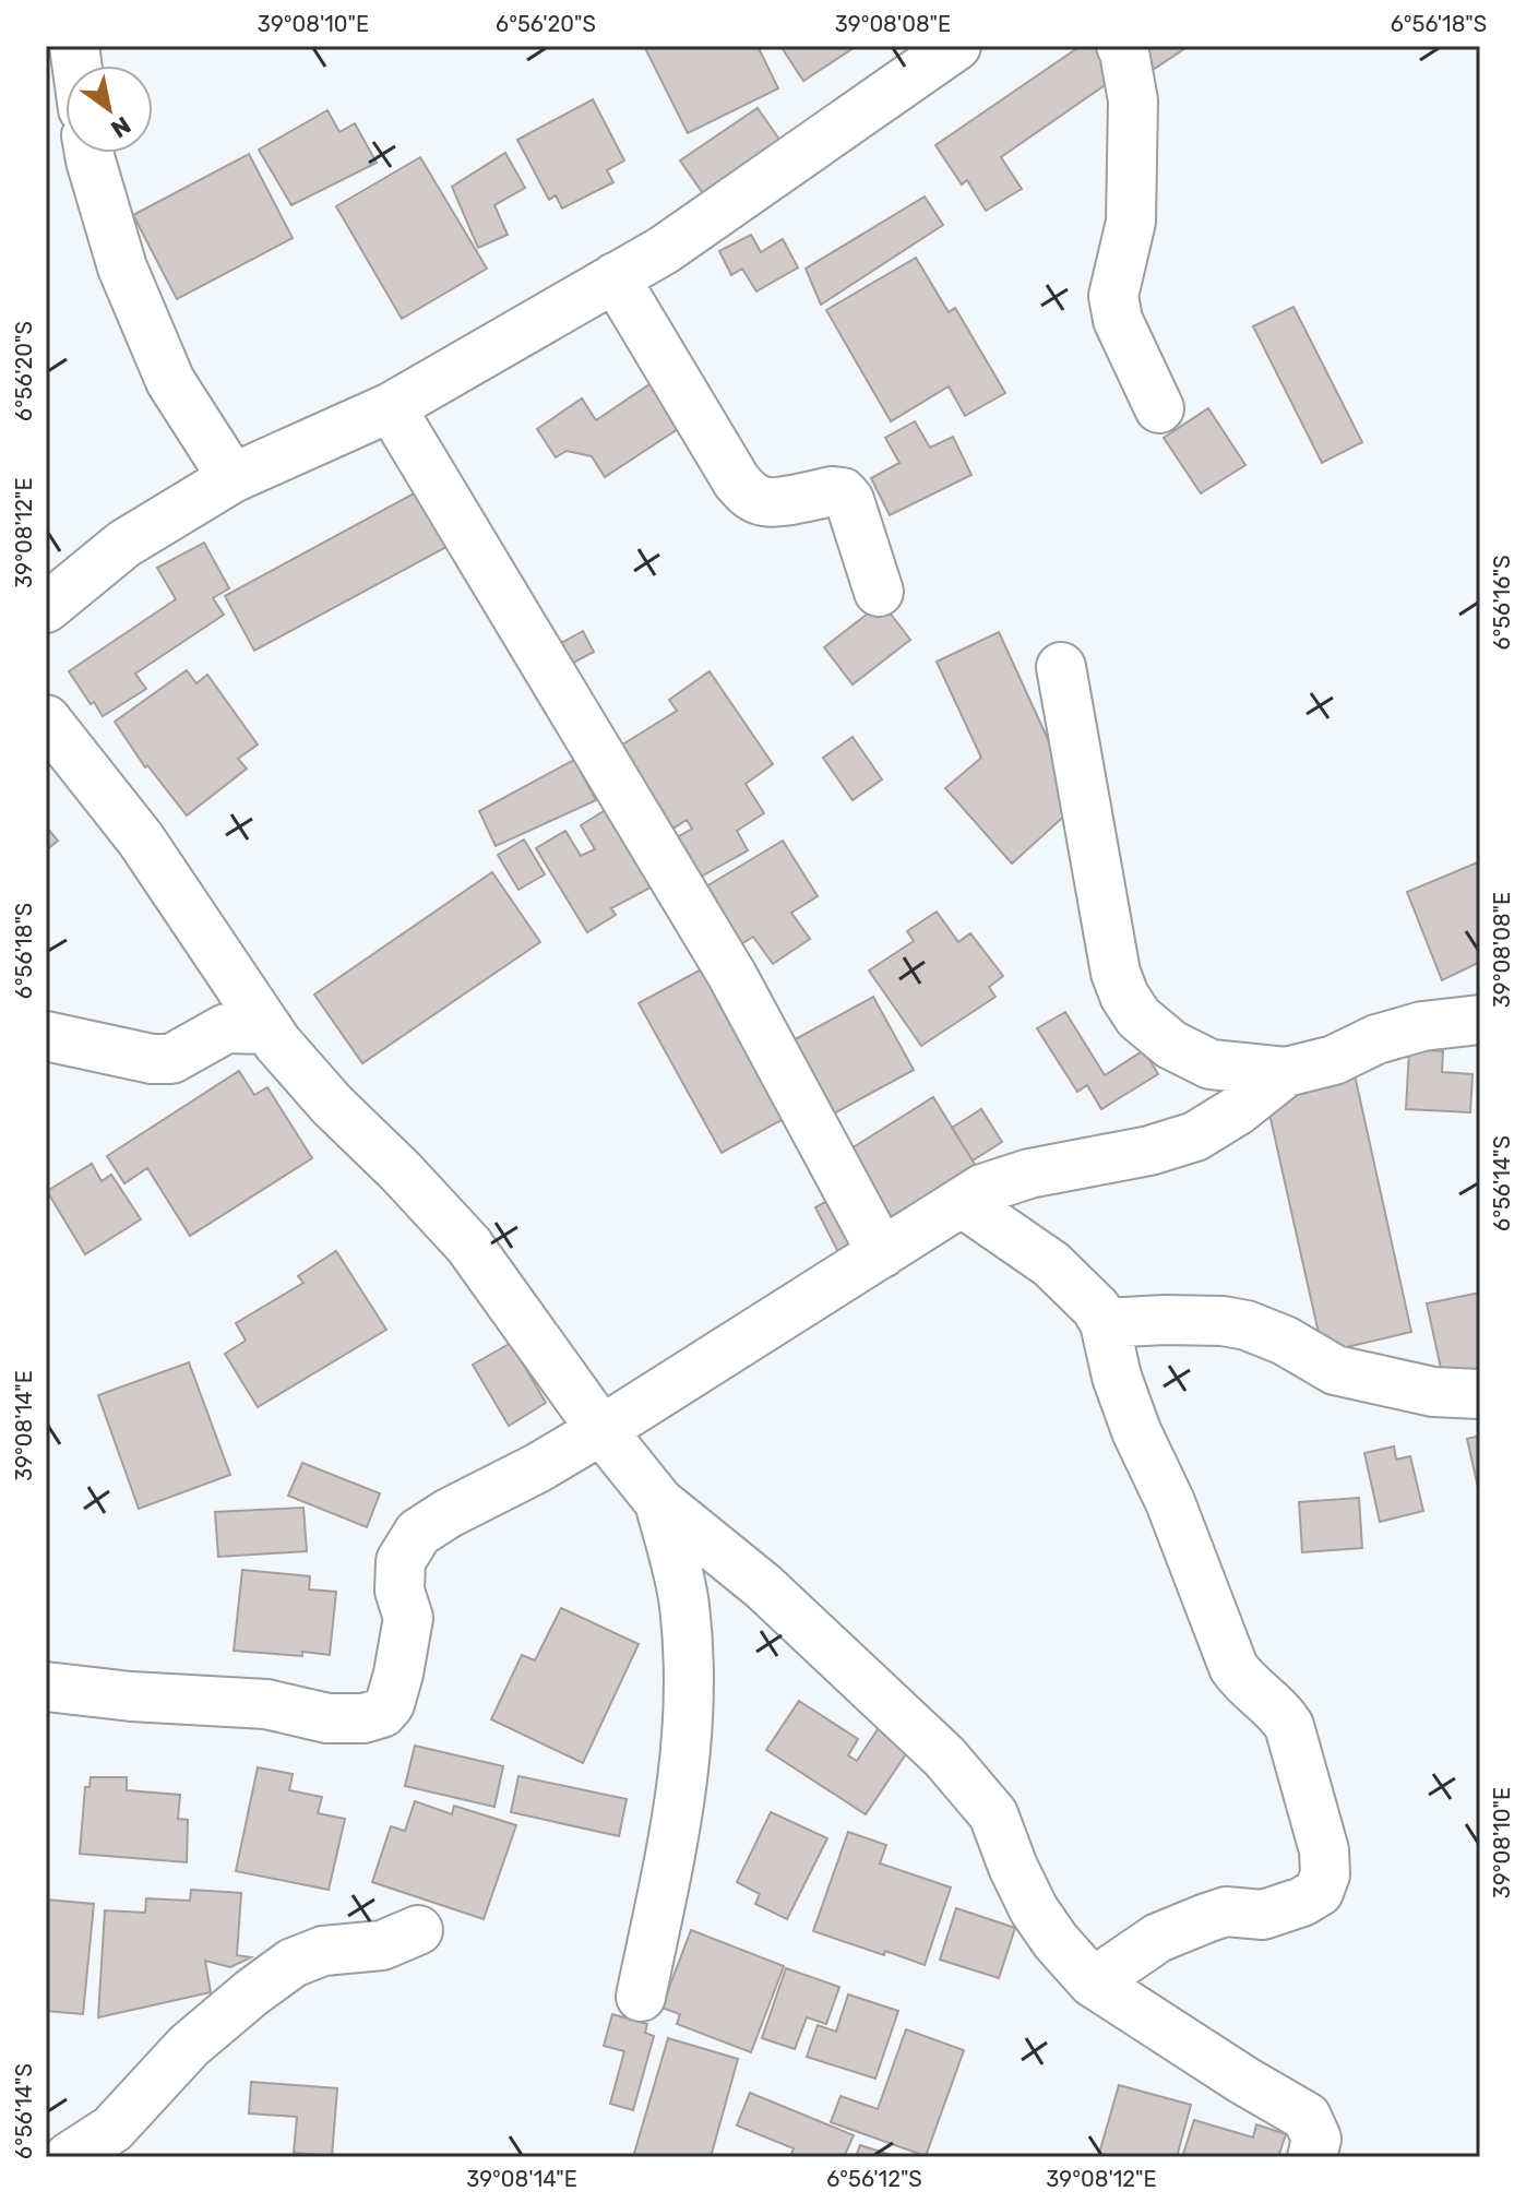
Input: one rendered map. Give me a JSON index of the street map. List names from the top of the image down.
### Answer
{
  "north": "bottom right",
  "coordinates": [
    "39°08'10\"E",
    "6°56'20\"S",
    "39°08'08\"E",
    "6°56'18\"S",
    "39°08'12\"E",
    "6°56'16\"S",
    "6°56'14\"S",
    "39°08'14\"E",
    "6°56'12\"S"
  ]
}
